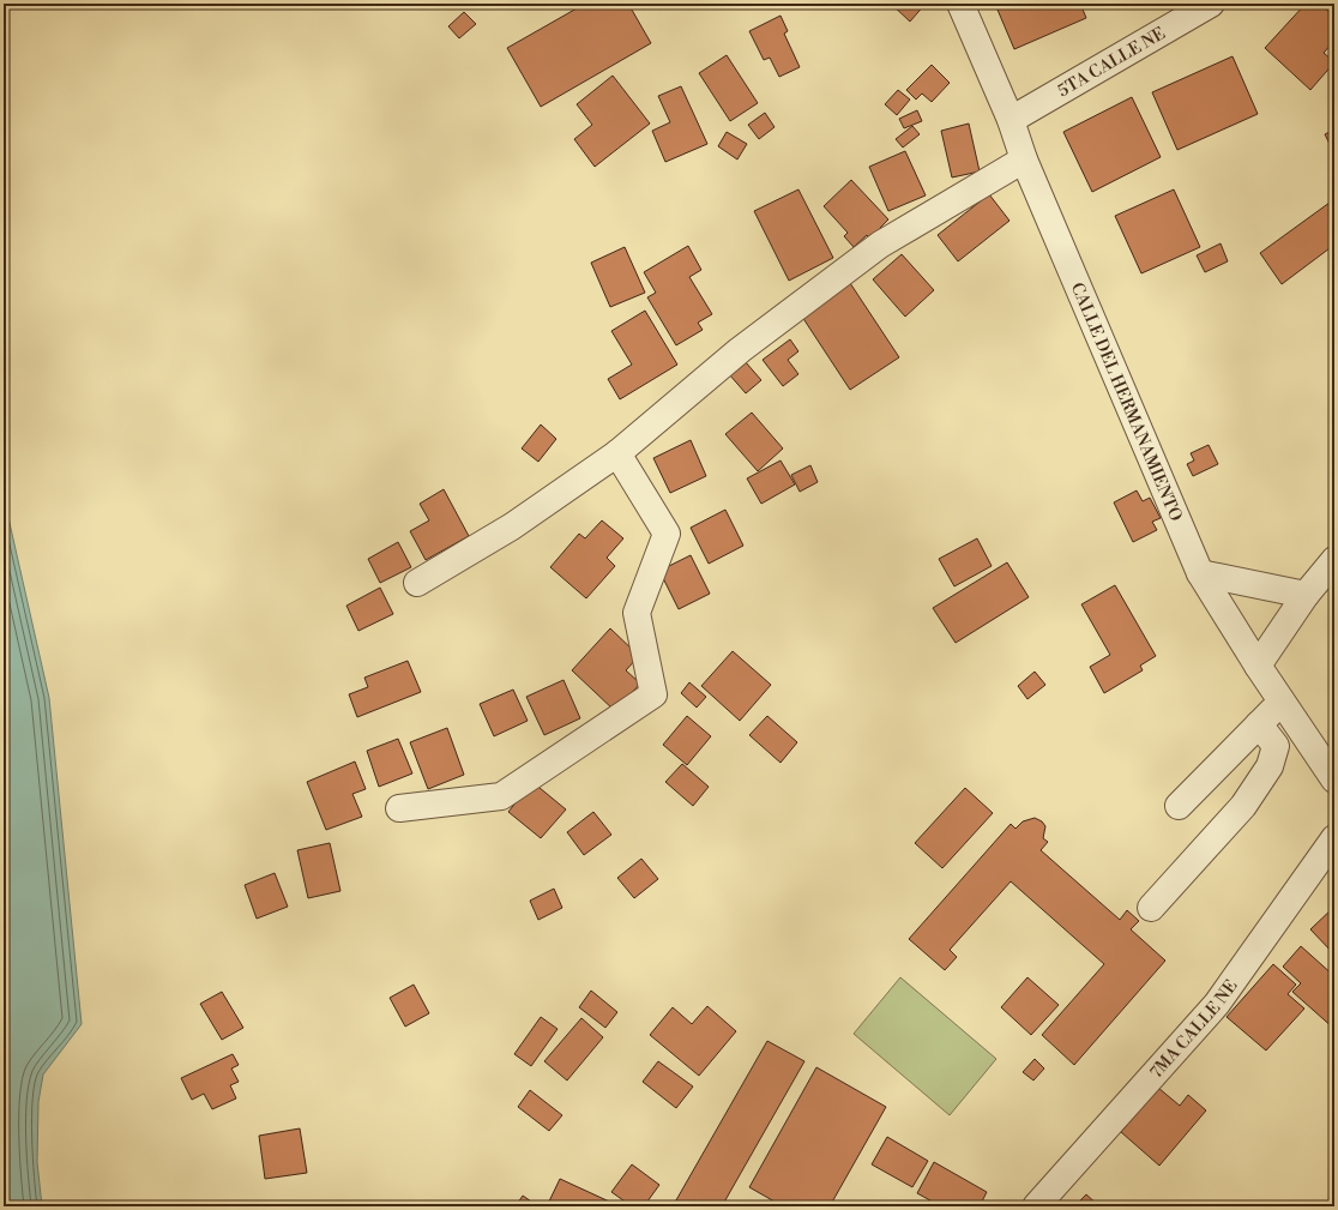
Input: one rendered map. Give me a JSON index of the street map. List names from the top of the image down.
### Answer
{
  "streets": {
    "street": ["5TA CALLE NE", "CALLE DEL HERMANAMIENTO", "7MA CALLE NE"]
  },
  "crossings": [
    ["5TA CALLE NE", "CALLE DEL HERMANAMIENTO"]
  ]
}
